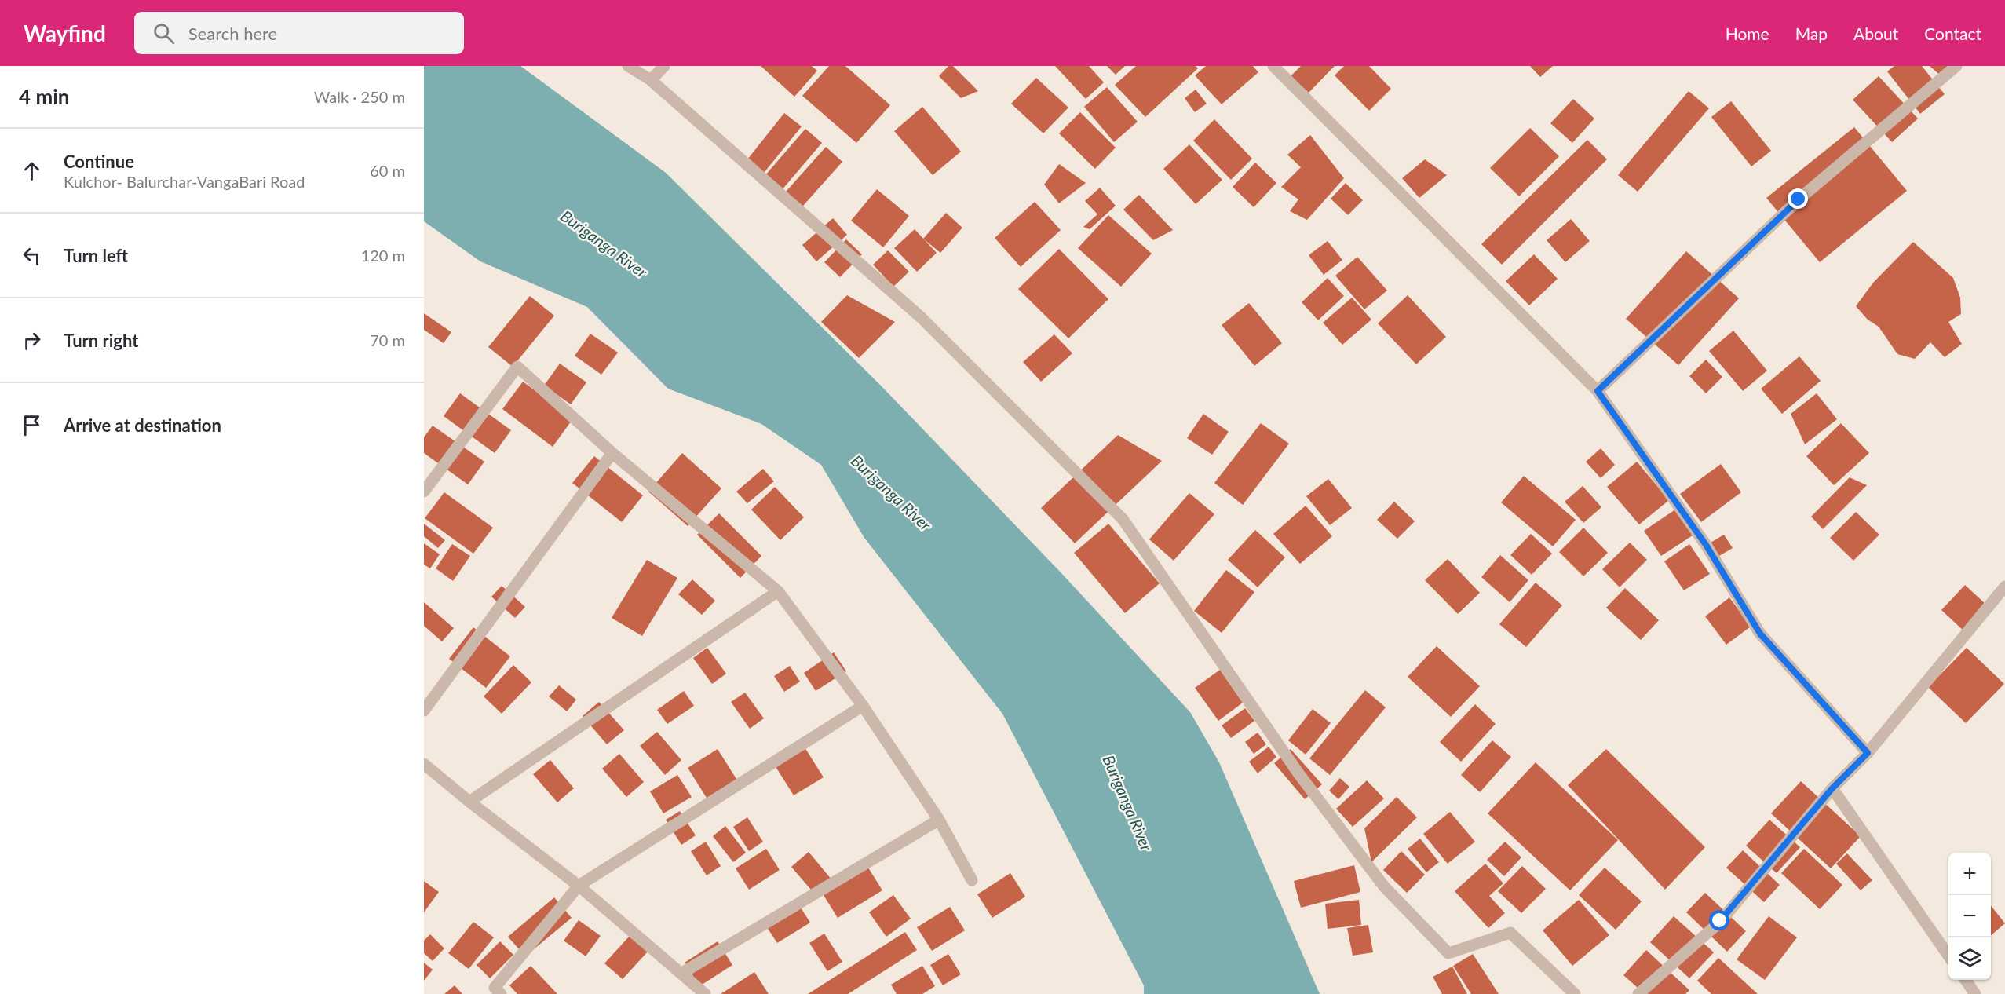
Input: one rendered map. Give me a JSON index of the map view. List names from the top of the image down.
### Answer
{
  "water": ["Buriganga River"],
  "page": {
    "header": "Wayfind",
    "search": "Search here",
    "nav": [
      "Home",
      "Map",
      "About",
      "Contact"
    ],
    "heading": ["4 min", "Walk · 250 m"],
    "list": [
      ["Continue", "Kulchor- Balurchar-VangaBari Road", "60 m"],
      ["Turn left", "120 m"],
      ["Turn right", "70 m"],
      "Arrive at destination"
    ],
    "map_buttons": ["+", "−"]
  }
}
